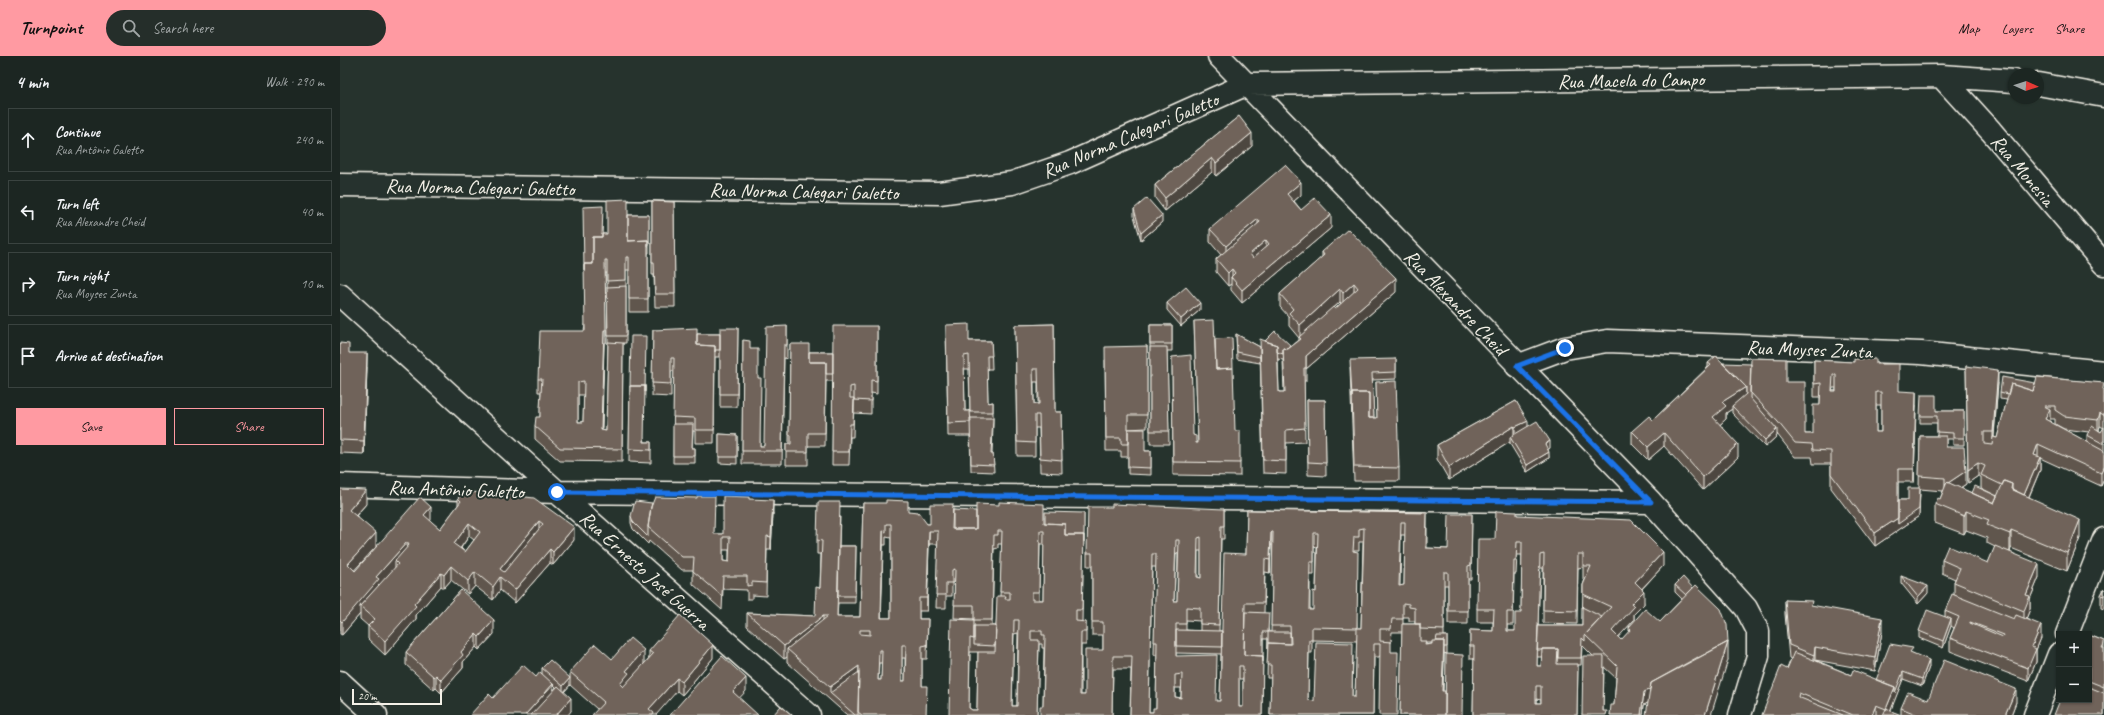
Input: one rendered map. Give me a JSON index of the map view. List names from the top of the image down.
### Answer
{
  "streets": {
    "street": [
      "Rua Macela do Campo",
      "Rua Norma Calegari Galetto",
      "Rua Monesia",
      "Rua Alexandre Cheid",
      "Rua Moyses Zunta",
      "Rua Antônio Galetto",
      "Rua Ernesto José Guerra"
    ]
  },
  "crossings": [
    ["Rua Macela do Campo", "Rua Norma Calegari Galetto"],
    ["Rua Macela do Campo", "Rua Monesia"],
    ["Rua Macela do Campo", "Rua Alexandre Cheid"],
    ["Rua Norma Calegari Galetto", "Rua Alexandre Cheid"],
    ["Rua Alexandre Cheid", "Rua Moyses Zunta"],
    ["Rua Alexandre Cheid", "Rua Antônio Galetto"],
    ["Rua Antônio Galetto", "Rua Ernesto José Guerra"]
  ],
  "scale_bar": "20 m",
  "north": "right",
  "page": {
    "header": "Turnpoint",
    "search": "Search here",
    "nav": ["Map", "Layers", "Share"],
    "heading": ["4 min", "Walk · 290 m"],
    "list": [
      ["Continue", "Rua Antônio Galetto", "240 m"],
      ["Turn left", "Rua Alexandre Cheid", "40 m"],
      ["Turn right", "Rua Moyses Zunta", "10 m"],
      "Arrive at destination"
    ],
    "buttons": ["Save", "Share"],
    "map_buttons": ["+", "−"],
    "scale": "20 m"
  }
}
